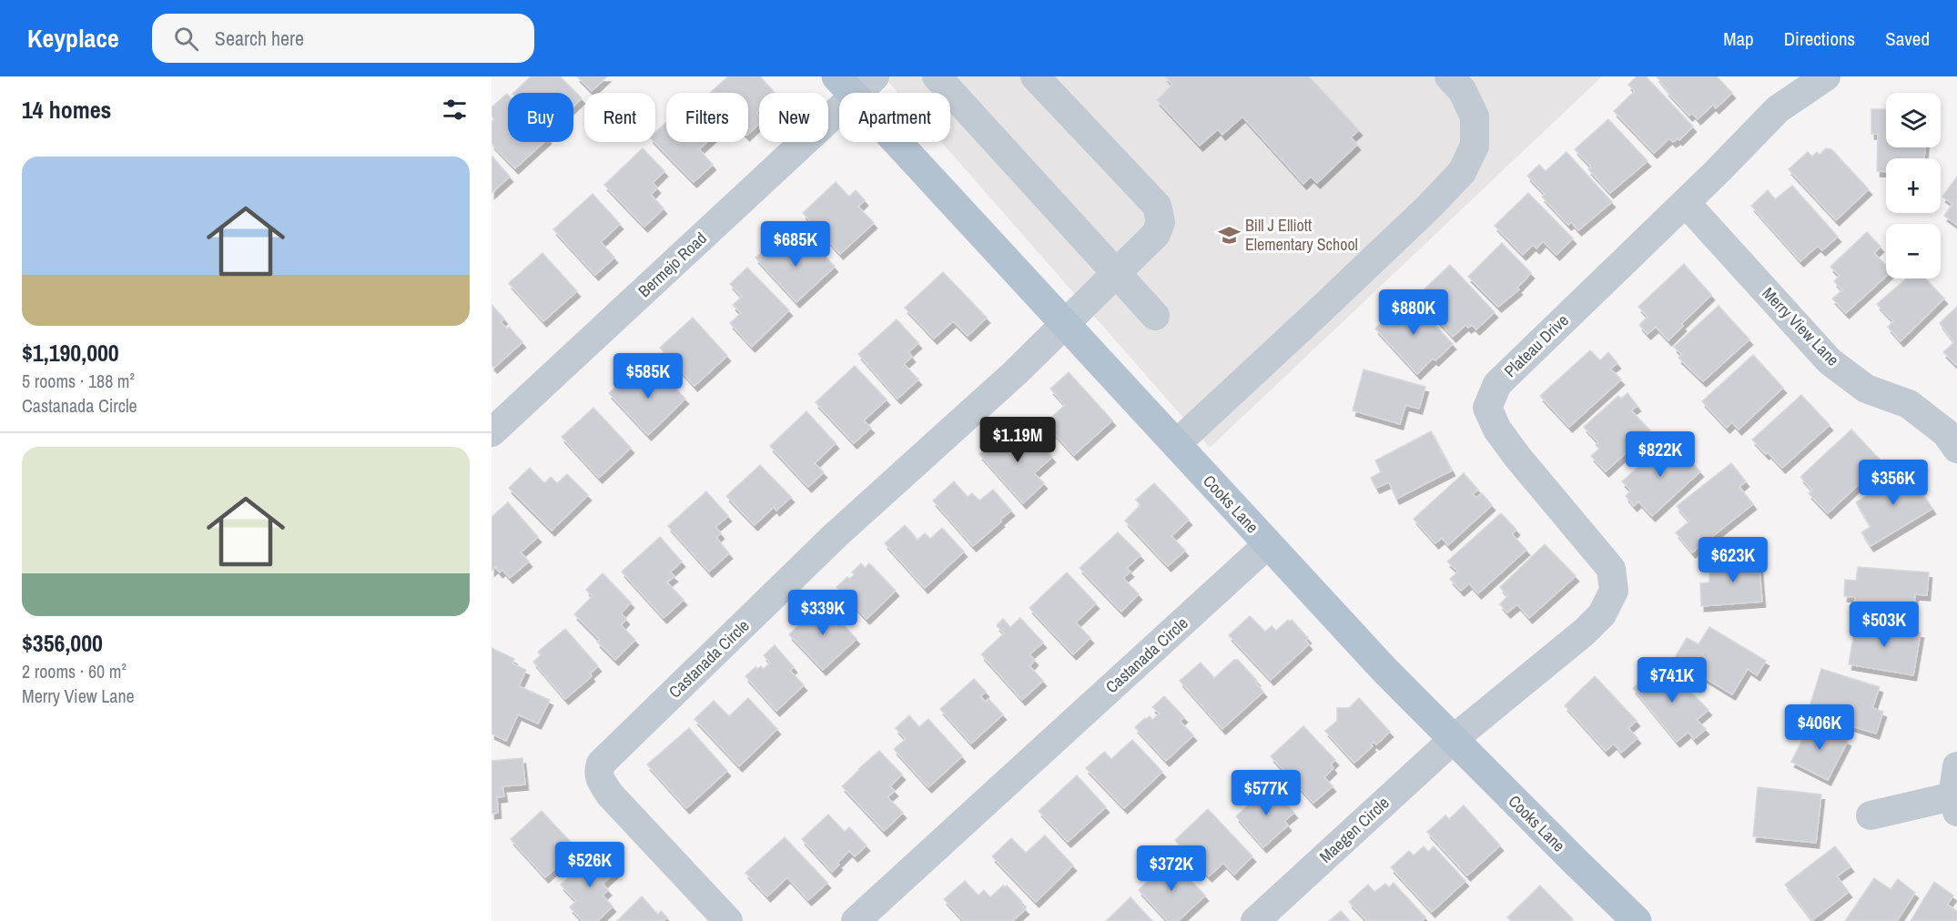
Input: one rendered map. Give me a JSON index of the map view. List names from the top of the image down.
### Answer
{
  "streets": {
    "main road": ["Cooks Lane"],
    "street": [
      "Bermejo Road",
      "Merry View Lane",
      "Plateau Drive",
      "Castanada Circle",
      "Maegen Circle"
    ]
  },
  "crossings": [
    ["Bermejo Road", "Cooks Lane"],
    ["Merry View Lane", "Plateau Drive"],
    ["Plateau Drive", "Cooks Lane"],
    ["Plateau Drive", "Maegen Circle"],
    ["Cooks Lane", "Castanada Circle"],
    ["Cooks Lane", "Maegen Circle"]
  ],
  "places": {
    "school or university": ["Bill J Elliott Elementary School"]
  },
  "page": {
    "header": "Keyplace",
    "search": "Search here",
    "nav": ["Map", "Directions", "Saved"],
    "heading": "14 homes",
    "map_buttons": ["+", "−"],
    "chip": [
      "Buy",
      "Rent",
      "Filters",
      "New",
      "Apartment"
    ],
    "list": [
      {
        "name": "$1,190,000",
        "note": "5 rooms · 188 m² · Castanada Circle"
      },
      {
        "name": "$356,000",
        "note": "2 rooms · 60 m² · Merry View Lane"
      }
    ],
    "price": [
      "$685K",
      "$880K",
      "$585K",
      "$1.19M",
      "$822K",
      "$356K",
      "$623K",
      "$339K",
      "$503K",
      "$741K",
      "$406K",
      "$577K",
      "$526K",
      "$372K"
    ]
  }
}
